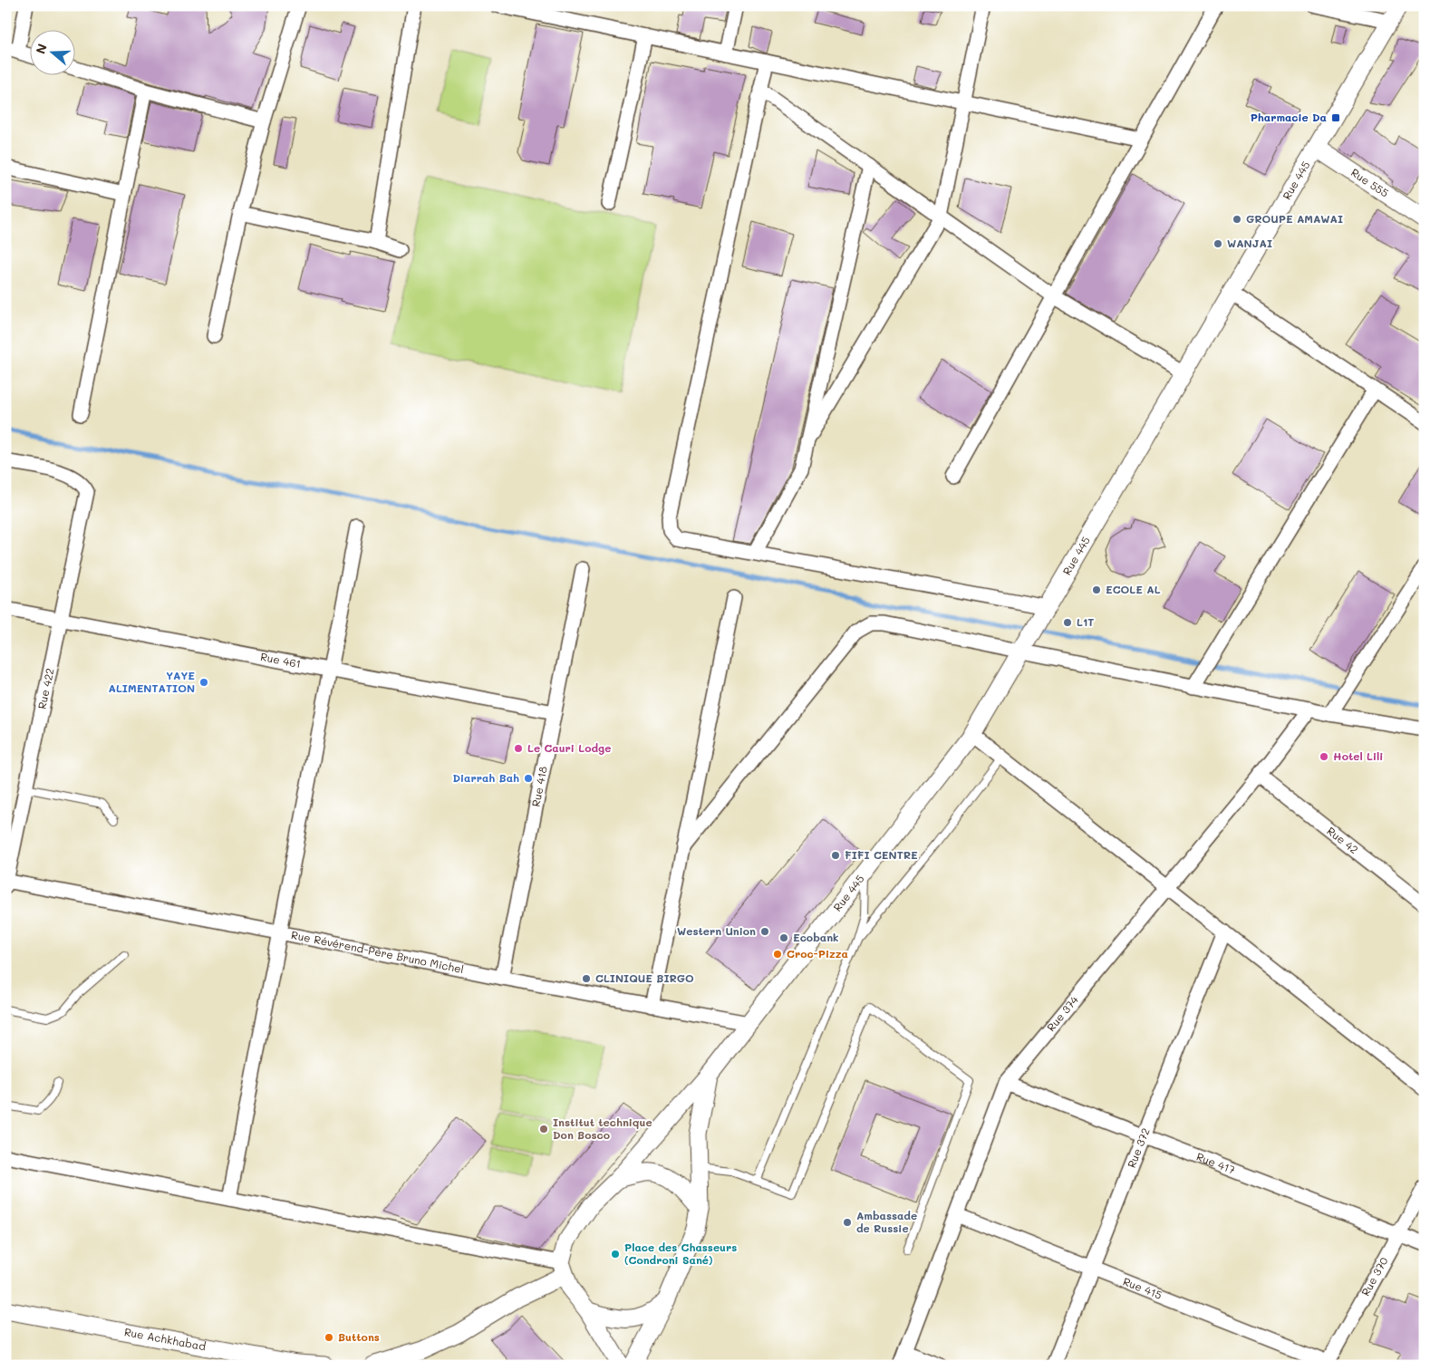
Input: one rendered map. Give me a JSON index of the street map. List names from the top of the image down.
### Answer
{
  "streets": {
    "street": [
      "Rue 445",
      "Rue 555",
      "Rue 461",
      "Rue 422",
      "Rue 418",
      "Rue 42",
      "Rue Révérend-Père Bruno Michel",
      "Rue 374",
      "Rue 372",
      "Rue 417",
      "Rue 370",
      "Rue 415",
      "Rue Achkhabad"
    ]
  },
  "crossings": [
    ["Rue 445", "Rue 555"],
    ["Rue 445", "Rue Révérend-Père Bruno Michel"],
    ["Rue 461", "Rue 422"],
    ["Rue 461", "Rue 418"],
    ["Rue 422", "Rue Révérend-Père Bruno Michel"],
    ["Rue 418", "Rue Révérend-Père Bruno Michel"],
    ["Rue 42", "Rue 374"],
    ["Rue 374", "Rue 417"],
    ["Rue 374", "Rue 415"],
    ["Rue 372", "Rue 417"],
    ["Rue 372", "Rue 415"],
    ["Rue 417", "Rue 370"],
    ["Rue 370", "Rue 415"]
  ],
  "places": {
    "transit": ["Pharmacie Da"],
    "other": [
      "GROUPE AMAWAI",
      "WANJAI",
      "ECOLE AL",
      "L1T",
      "YAYE ALIMENTATION",
      "Le Cauri Lodge",
      "Hotel Lili",
      "Diarrah Bah",
      "FIFI CENTRE",
      "Western Union",
      "Ecobank",
      "Croc-Pizza",
      "CLINIQUE BIRGO",
      "Institut technique Don Bosco",
      "Ambassade de Russie",
      "Place des Chasseurs (Condroni Sané)",
      "Buttons"
    ]
  },
  "north": "left"
}
